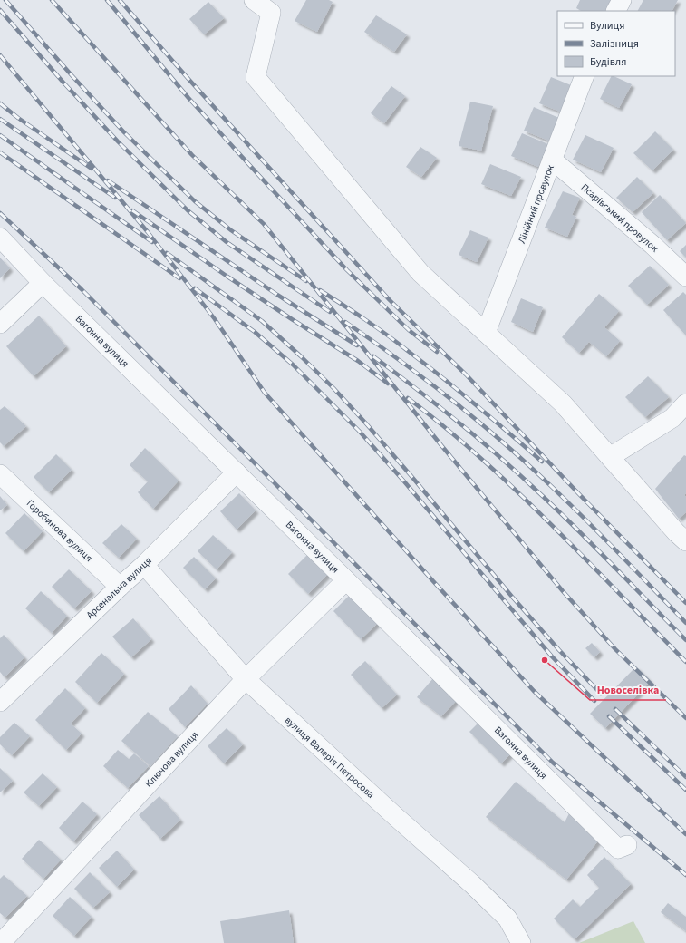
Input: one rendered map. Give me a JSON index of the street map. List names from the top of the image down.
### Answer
{
  "streets": {
    "street": [
      "Лінійний провулок",
      "Псарівський провулок",
      "Вагонна вулиця",
      "Горобинова вулиця",
      "Арсенальна вулиця",
      "вулиця Валерія Петросова",
      "Ключова вулиця"
    ]
  },
  "crossings": [
    ["Лінійний провулок", "Псарівський провулок"],
    ["Вагонна вулиця", "Арсенальна вулиця"],
    ["Вагонна вулиця", "Ключова вулиця"],
    ["Горобинова вулиця", "Арсенальна вулиця"],
    ["Арсенальна вулиця", "вулиця Валерія Петросова"],
    ["вулиця Валерія Петросова", "Ключова вулиця"]
  ],
  "places": ["Новоселівка"],
  "legend": ["Вулиця", "Залізниця", "Будівля"]
}
